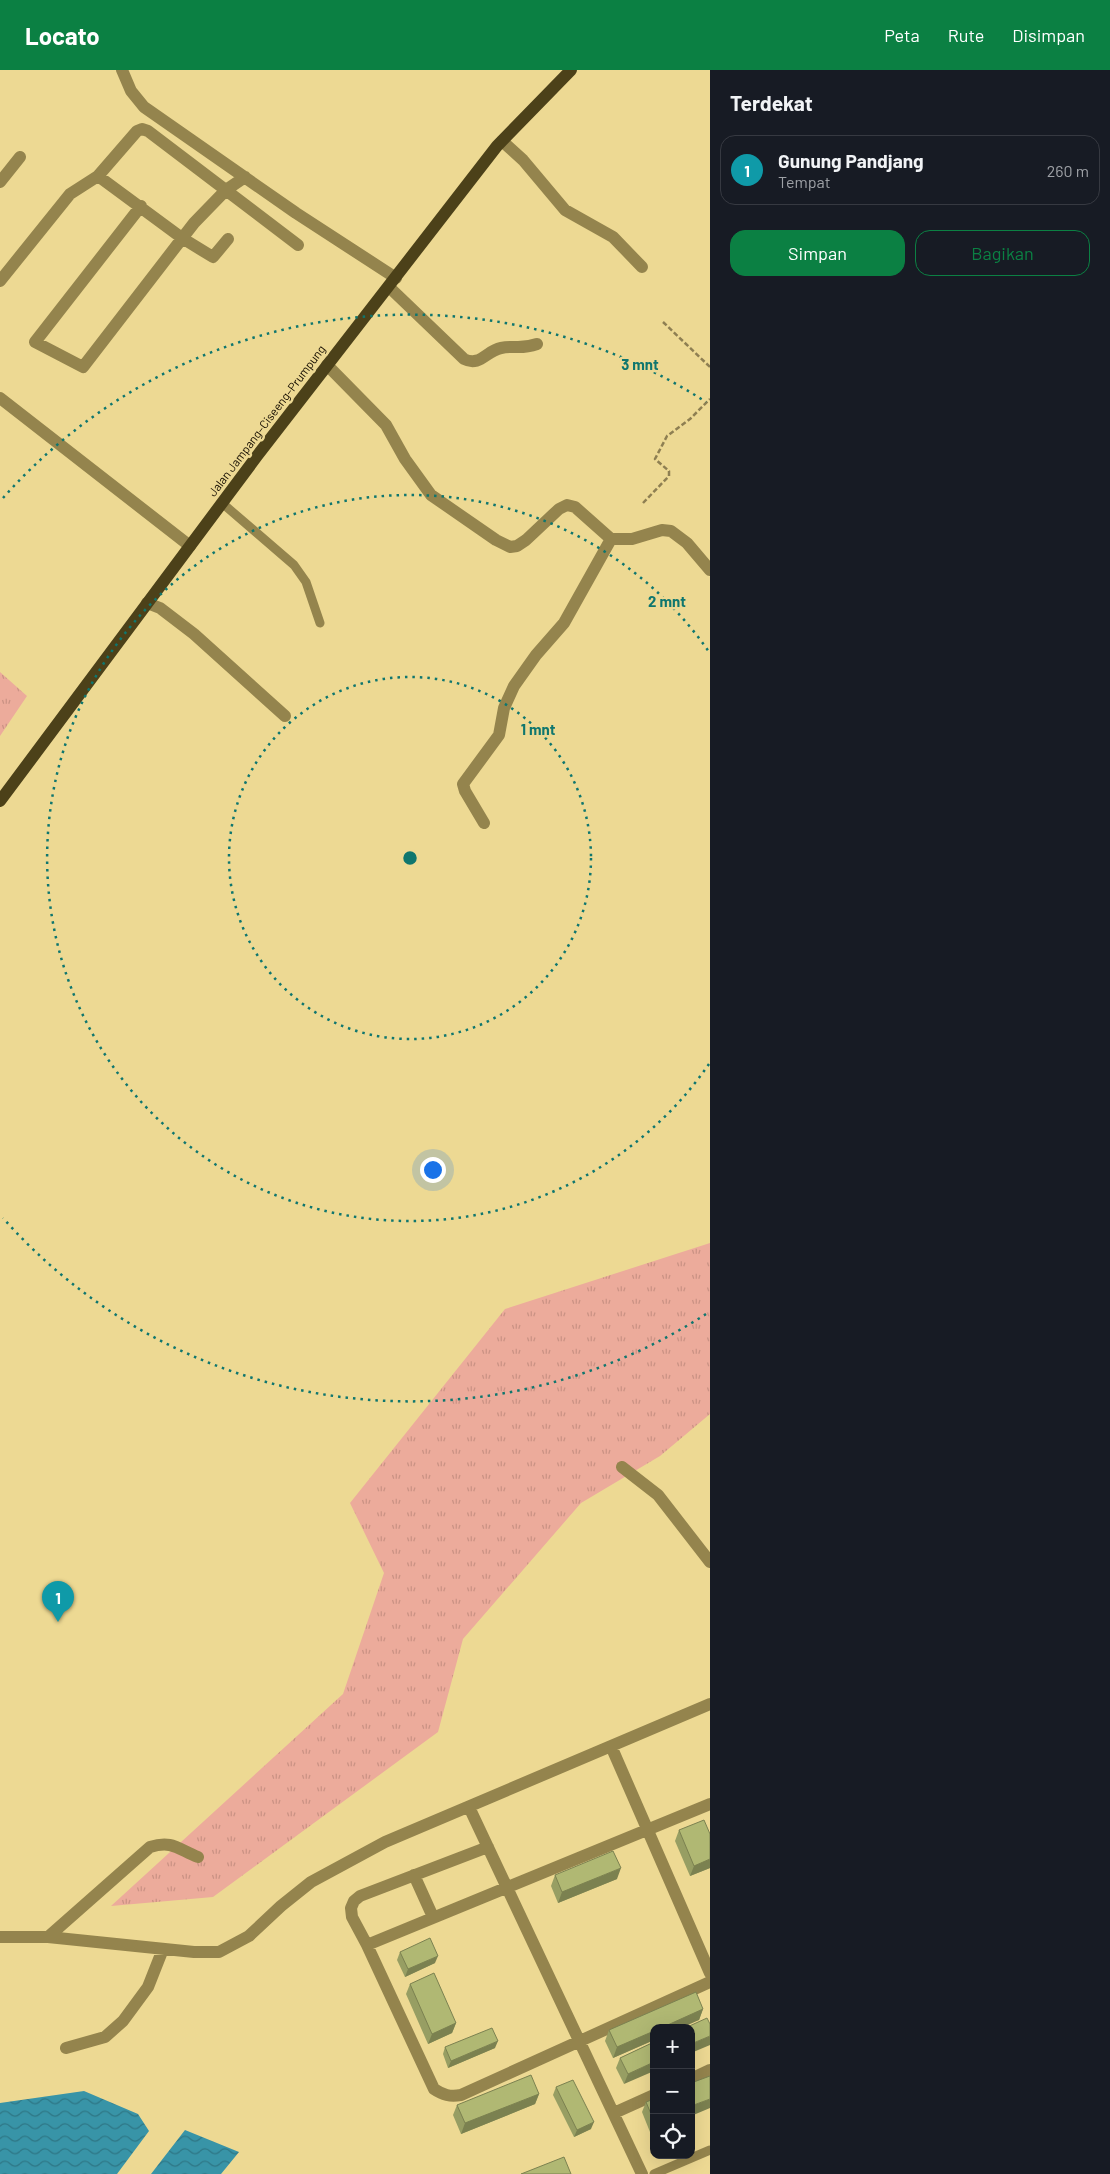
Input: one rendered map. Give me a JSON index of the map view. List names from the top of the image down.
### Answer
{
  "streets": {
    "main road": ["Jalan Jampang–Ciseeng–Prumpung"]
  },
  "page": {
    "header": "Locato",
    "nav": ["Peta", "Rute", "Disimpan"],
    "heading": "Terdekat",
    "list": [
      {
        "mark": "1",
        "name": "Gunung Pandjang",
        "note": "Tempat",
        "value": "260 m"
      }
    ],
    "buttons": ["Simpan", "Bagikan"],
    "pins": "1",
    "map_buttons": ["+", "−"]
  },
  "rings": ["3 mnt", "2 mnt", "1 mnt"]
}
